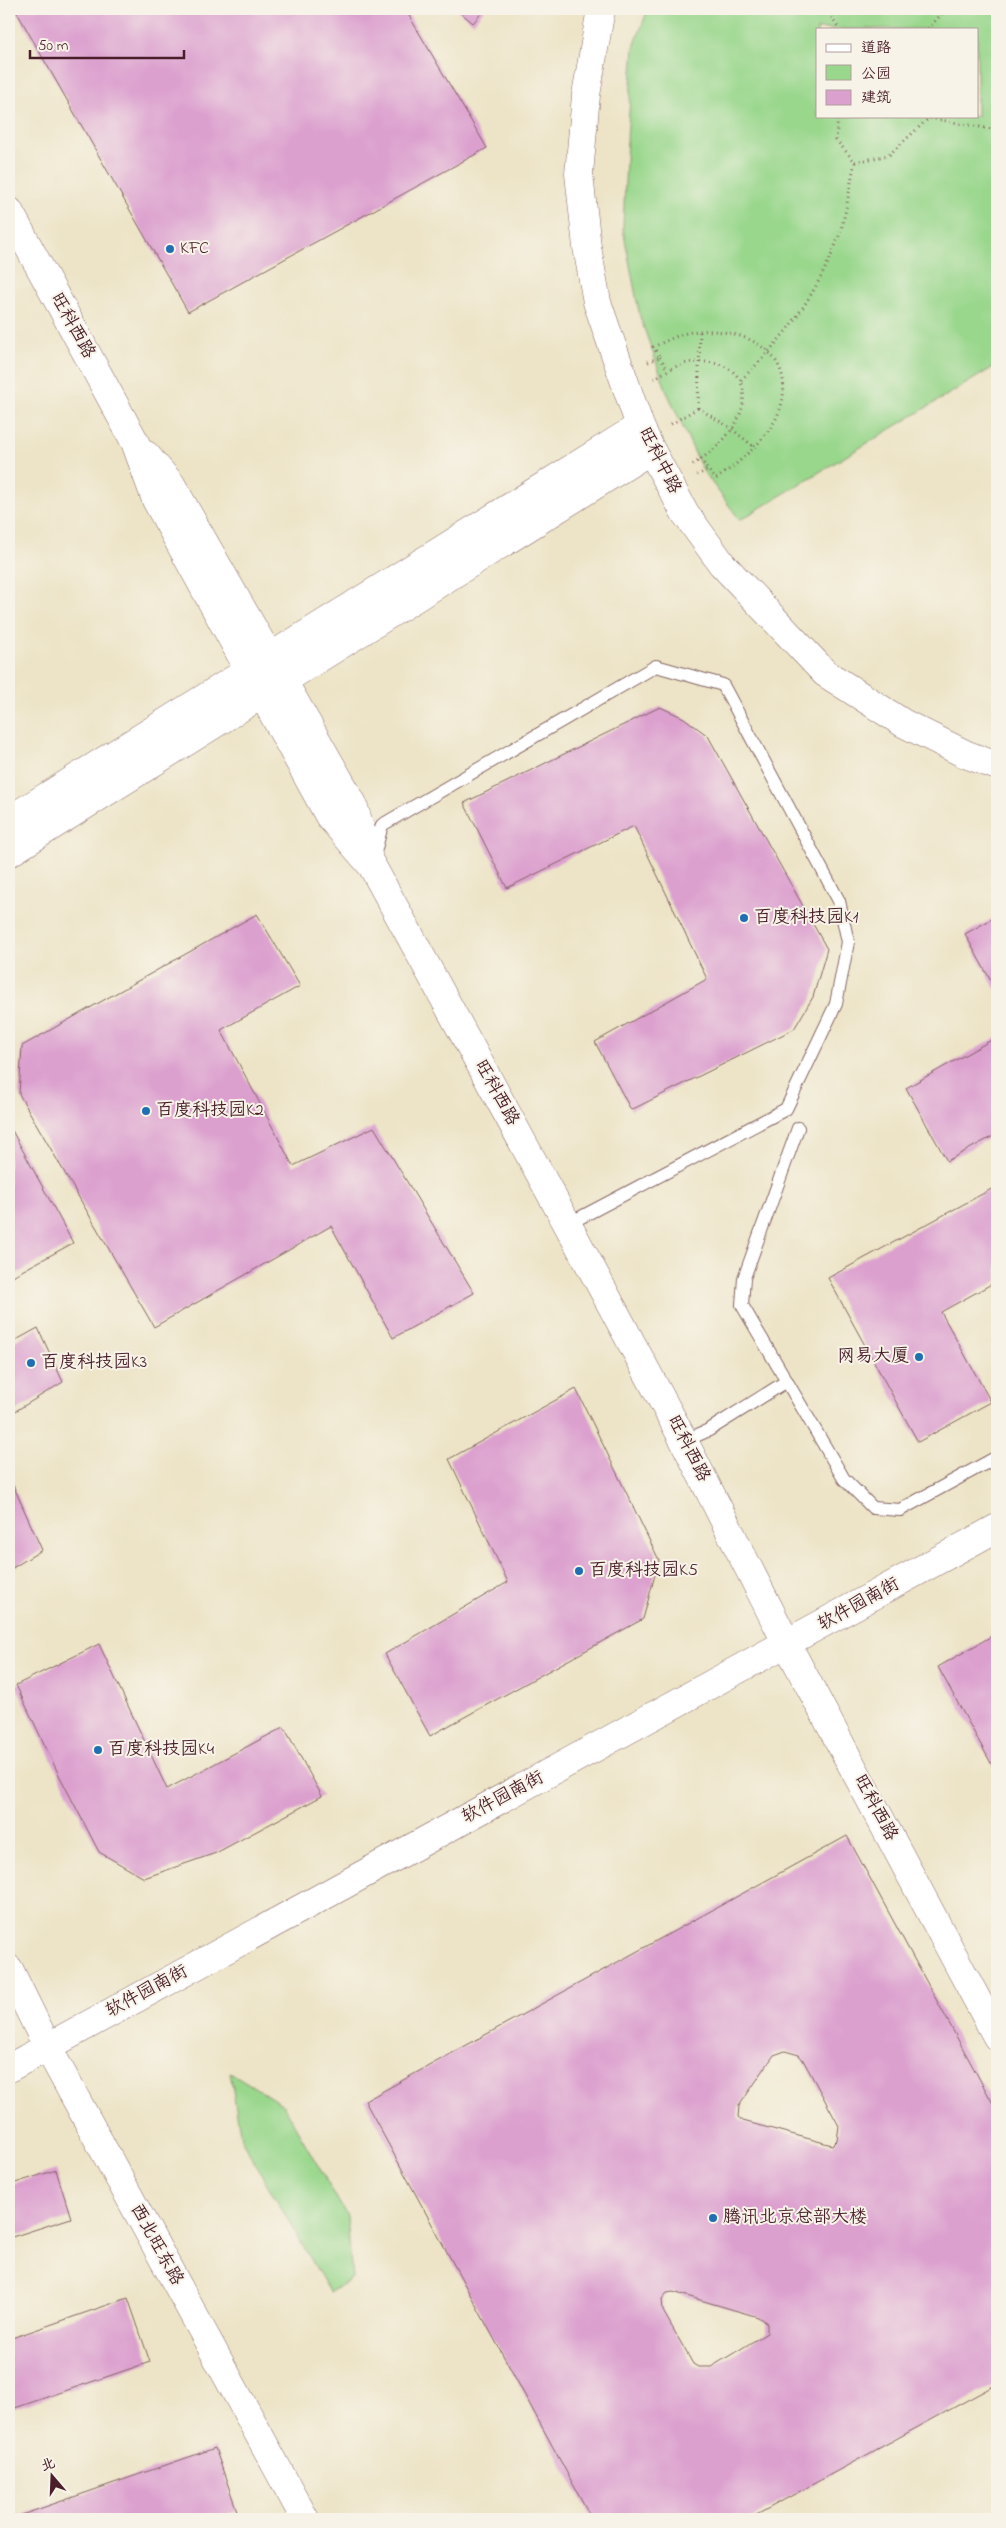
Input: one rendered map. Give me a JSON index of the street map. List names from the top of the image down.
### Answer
{
  "streets": {
    "street": [
      "旺科西路",
      "旺科中路",
      "软件园南街",
      "西北旺东路"
    ]
  },
  "crossings": [
    ["旺科西路", "软件园南街"],
    ["软件园南街", "西北旺东路"]
  ],
  "places": [
    "KFC",
    "百度科技园K1",
    "百度科技园K2",
    "网易大厦",
    "百度科技园K3",
    "百度科技园K5",
    "百度科技园K4",
    "腾讯北京总部大楼"
  ],
  "legend": ["道路", "公园", "建筑"],
  "scale_bar": "50 m",
  "north": "top"
}
